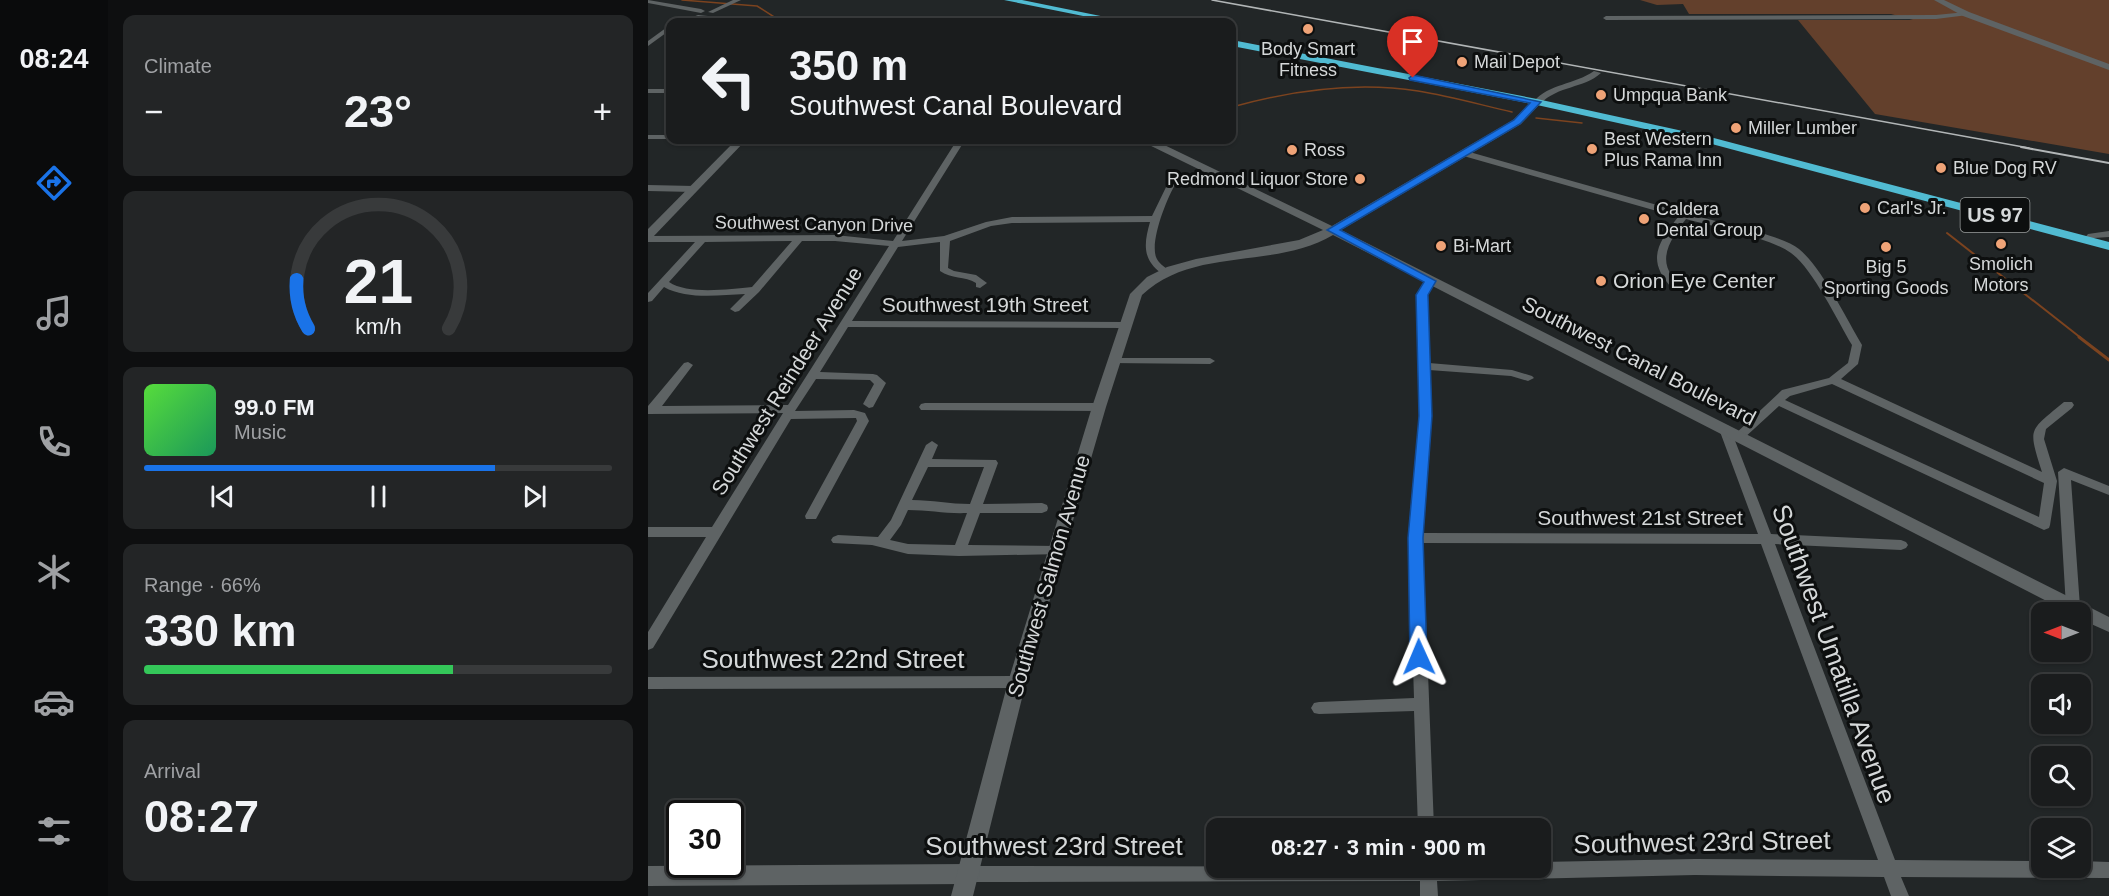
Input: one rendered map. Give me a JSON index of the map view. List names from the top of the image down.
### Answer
{
  "streets": {
    "highway": ["US 97"],
    "main road": ["Southwest Canal Boulevard", "Southwest Salmon Avenue", "Southwest 23rd Street"],
    "street": [
      "Southwest Canyon Drive",
      "Southwest 19th Street",
      "Southwest Reindeer Avenue",
      "Southwest 21st Street",
      "Southwest Umatilla Avenue",
      "Southwest 22nd Street"
    ]
  },
  "crossings": [
    ["US 97", "Southwest Salmon Avenue"],
    ["Southwest Canyon Drive", "Southwest Reindeer Avenue"],
    ["Southwest 19th Street", "Southwest Reindeer Avenue"],
    ["Southwest 19th Street", "Southwest Salmon Avenue"],
    ["Southwest Canal Boulevard", "Southwest Salmon Avenue"],
    ["Southwest Canal Boulevard", "Southwest Umatilla Avenue"],
    ["Southwest 21st Street", "Southwest Umatilla Avenue"],
    ["Southwest Salmon Avenue", "Southwest 22nd Street"],
    ["Southwest Salmon Avenue", "Southwest 23rd Street"],
    ["Southwest Umatilla Avenue", "Southwest 23rd Street"]
  ],
  "places": [
    "Body Smart Fitness",
    "Mail Depot",
    "Umpqua Bank",
    "Miller Lumber",
    "Best Western Plus Rama Inn",
    "Ross",
    "Blue Dog RV",
    "Redmond Liquor Store",
    "Carl's Jr.",
    "Caldera Dental Group",
    "Smolich Motors",
    "Bi-Mart",
    "Big 5 Sporting Goods",
    "Orion Eye Center"
  ],
  "north": "left",
  "page": {
    "tabs": "08:24",
    "tile": [
      "Climate",
      ["Range · 66%", "330 km"],
      ["Arrival", "08:27"]
    ],
    "turn": ["350 m", "Southwest Canal Boulevard"],
    "heat": ["−", "23°", "+"],
    "song": ["99.0 FM", "Music"],
    "limit": "30",
    "trip": "08:27 · 3 min · 900 m",
    "gauge": ["21", "km/h"]
  }
}
